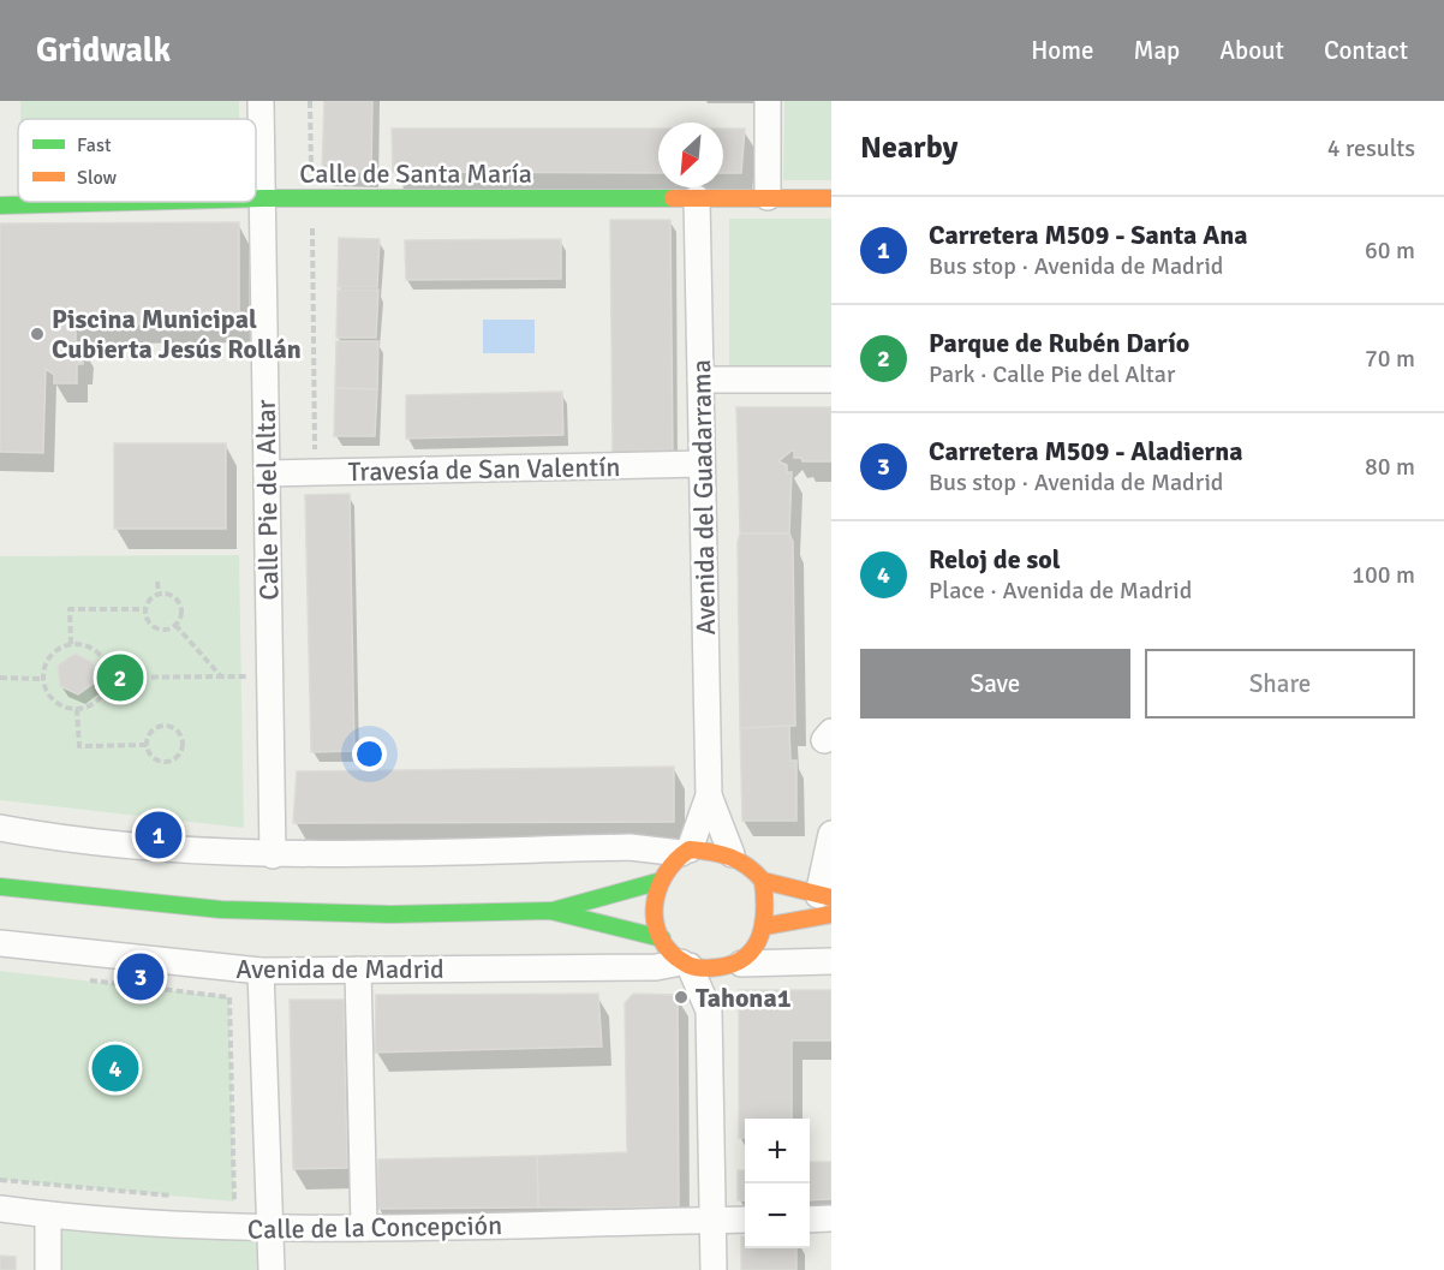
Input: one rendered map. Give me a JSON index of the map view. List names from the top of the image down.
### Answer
{
  "streets": {
    "main road": ["Calle de Santa María", "Avenida de Madrid"],
    "street": [
      "Travesía de San Valentín",
      "Avenida del Guadarrama",
      "Calle Pie del Altar",
      "Calle de la Concepción"
    ]
  },
  "crossings": [
    ["Calle de Santa María", "Avenida del Guadarrama"],
    ["Calle de Santa María", "Calle Pie del Altar"],
    ["Travesía de San Valentín", "Avenida del Guadarrama"],
    ["Travesía de San Valentín", "Calle Pie del Altar"],
    ["Avenida del Guadarrama", "Avenida de Madrid"]
  ],
  "places": ["Piscina Municipal Cubierta Jesús Rollán", "Tahona1"],
  "legend": ["Fast", "Slow"],
  "north": "bottom left",
  "page": {
    "header": "Gridwalk",
    "nav": [
      "Home",
      "Map",
      "About",
      "Contact"
    ],
    "heading": ["Nearby", "4 results"],
    "list": [
      {
        "mark": "1",
        "name": "Carretera M509 - Santa Ana",
        "note": "Bus stop · Avenida de Madrid",
        "value": "60 m"
      },
      {
        "mark": "2",
        "name": "Parque de Rubén Darío",
        "note": "Park · Calle Pie del Altar",
        "value": "70 m"
      },
      {
        "mark": "3",
        "name": "Carretera M509 - Aladierna",
        "note": "Bus stop · Avenida de Madrid",
        "value": "80 m"
      },
      {
        "mark": "4",
        "name": "Reloj de sol",
        "note": "Place · Avenida de Madrid",
        "value": "100 m"
      }
    ],
    "buttons": ["Save", "Share"],
    "pins": [
      "2",
      "1",
      "3",
      "4"
    ],
    "map_buttons": ["+", "−"]
  }
}
